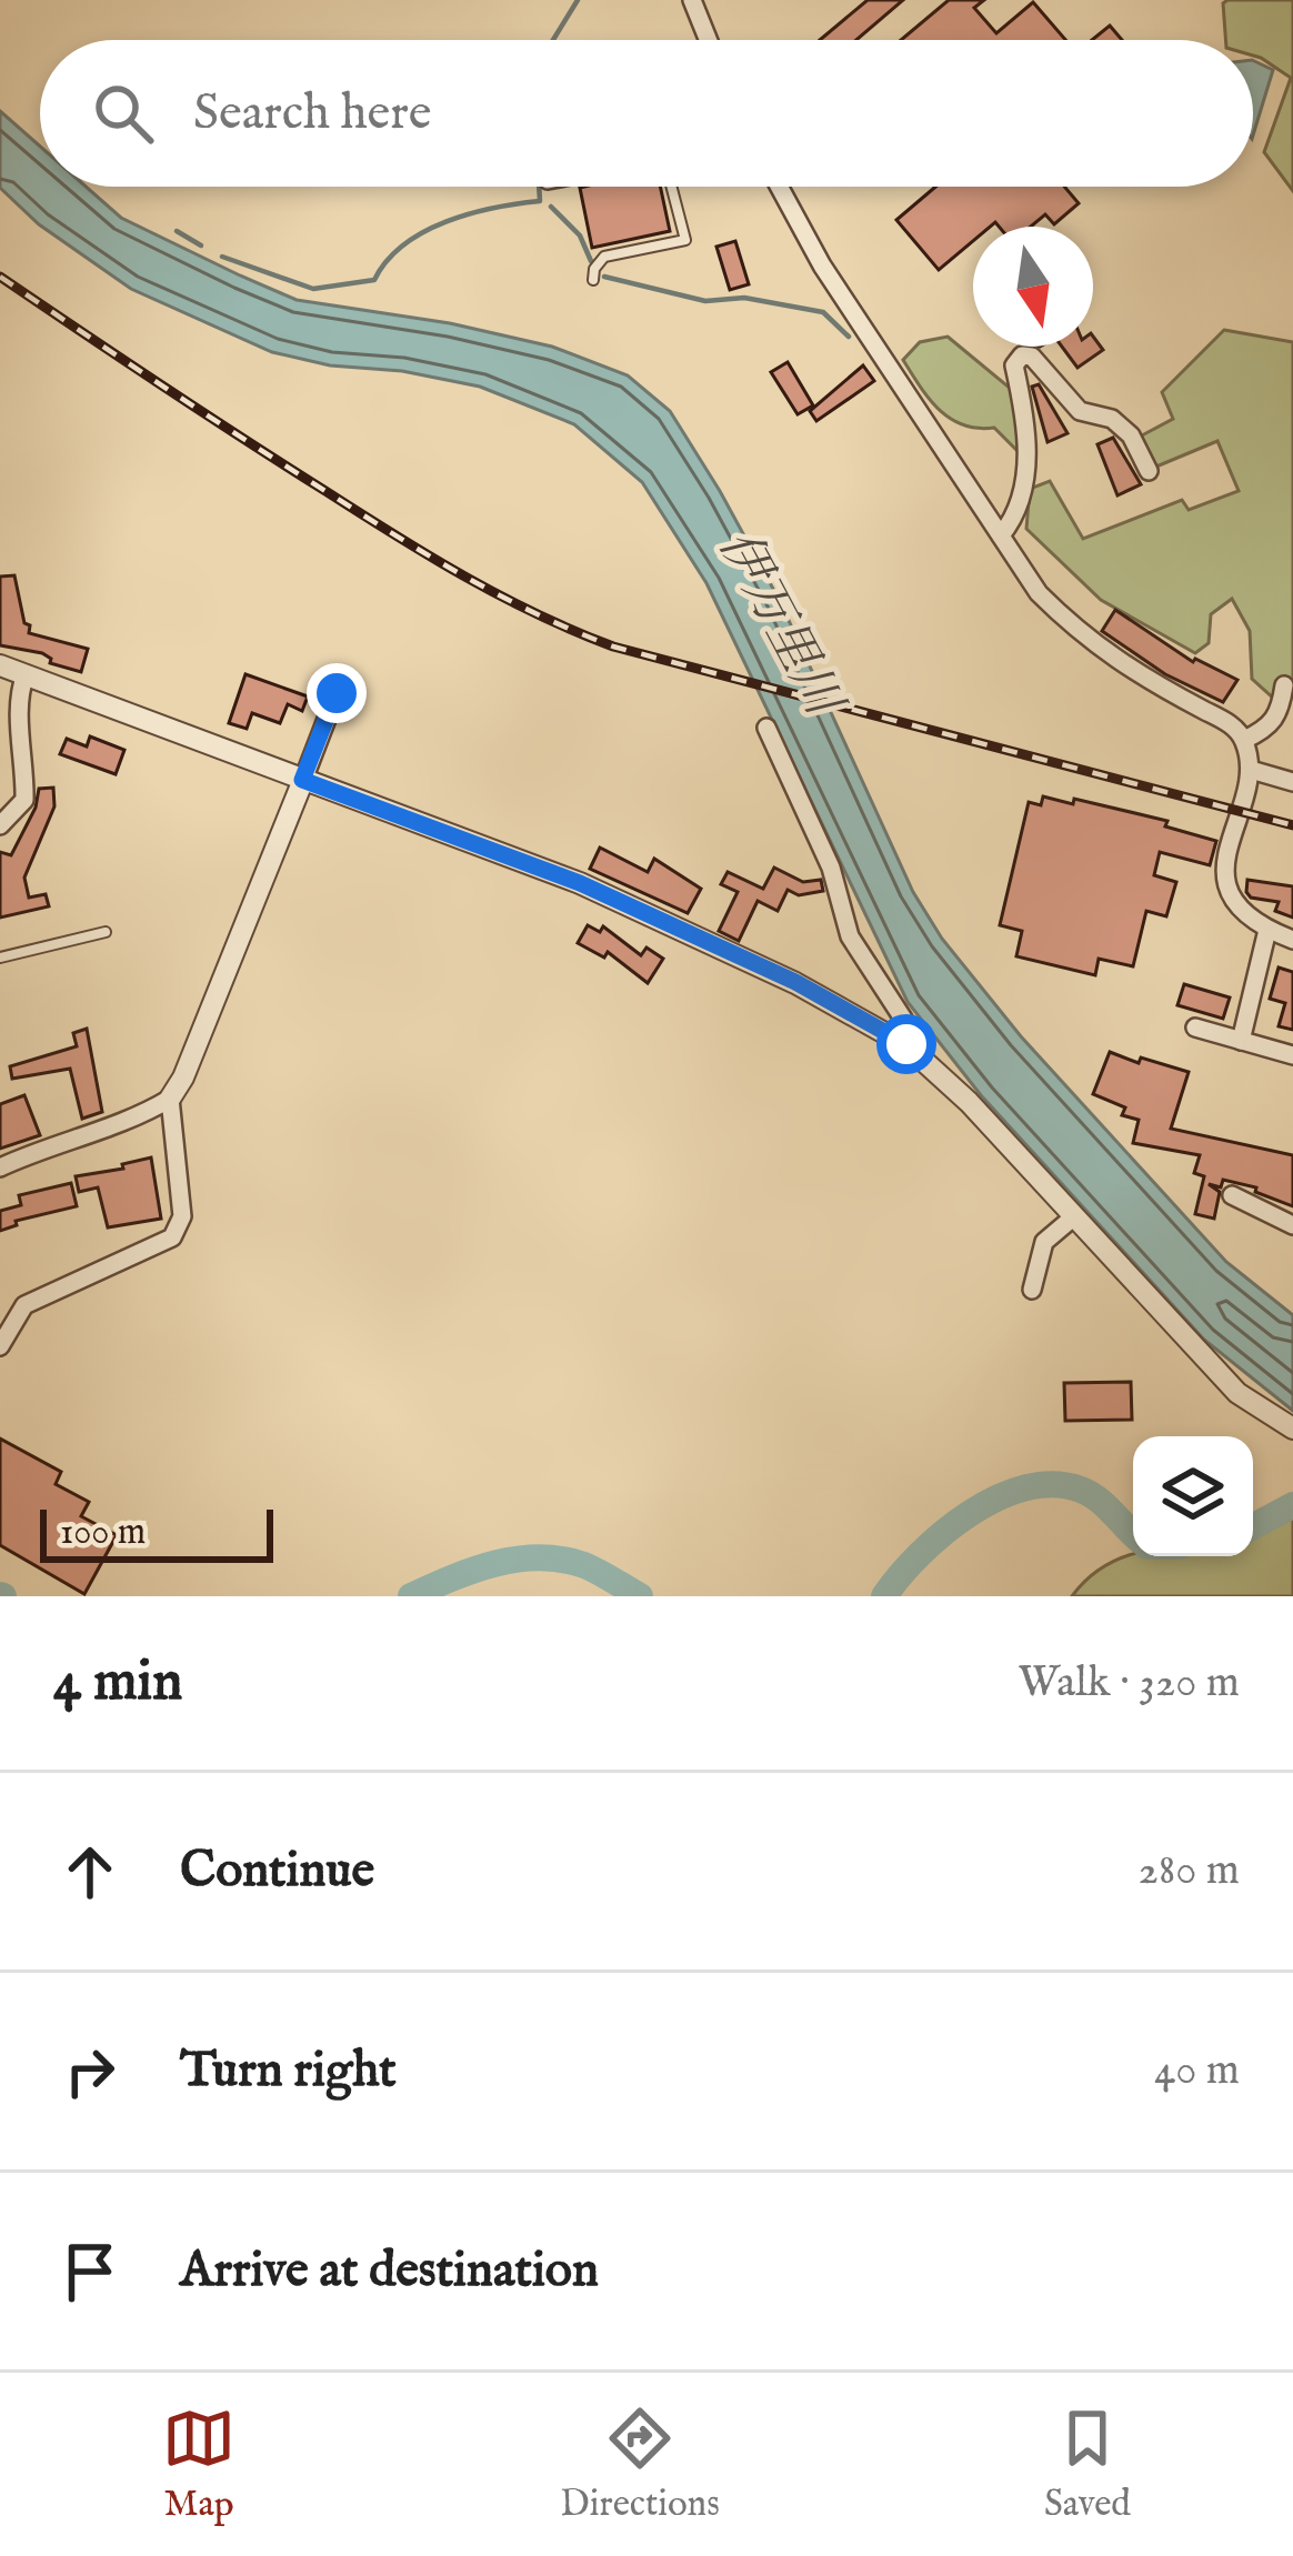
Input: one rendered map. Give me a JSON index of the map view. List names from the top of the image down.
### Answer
{
  "water": ["伊万里川"],
  "scale_bar": "100 m",
  "north": "bottom",
  "page": {
    "search": "Search here",
    "scale": "100 m",
    "heading": ["4 min", "Walk · 320 m"],
    "list": [
      ["Continue", "280 m"],
      ["Turn right", "40 m"],
      "Arrive at destination"
    ],
    "nav": ["Map", "Directions", "Saved"]
  }
}
